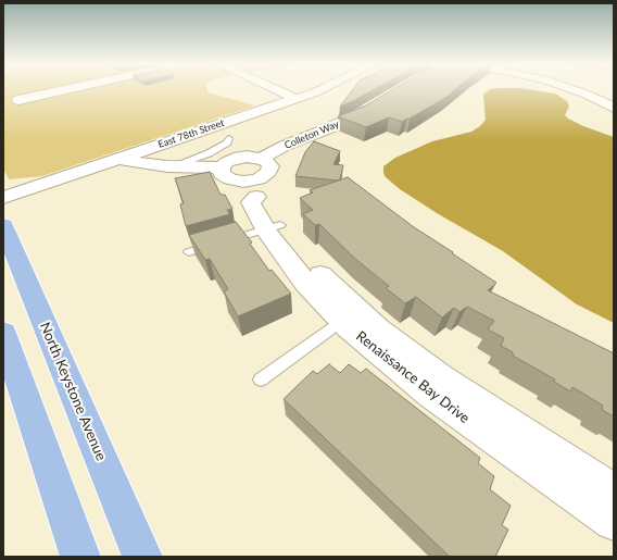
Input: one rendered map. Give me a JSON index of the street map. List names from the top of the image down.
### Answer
{
  "streets": {
    "main road": ["North Keystone Avenue"],
    "street": ["East 78th Street", "Colleton Way", "Renaissance Bay Drive"]
  }
}
